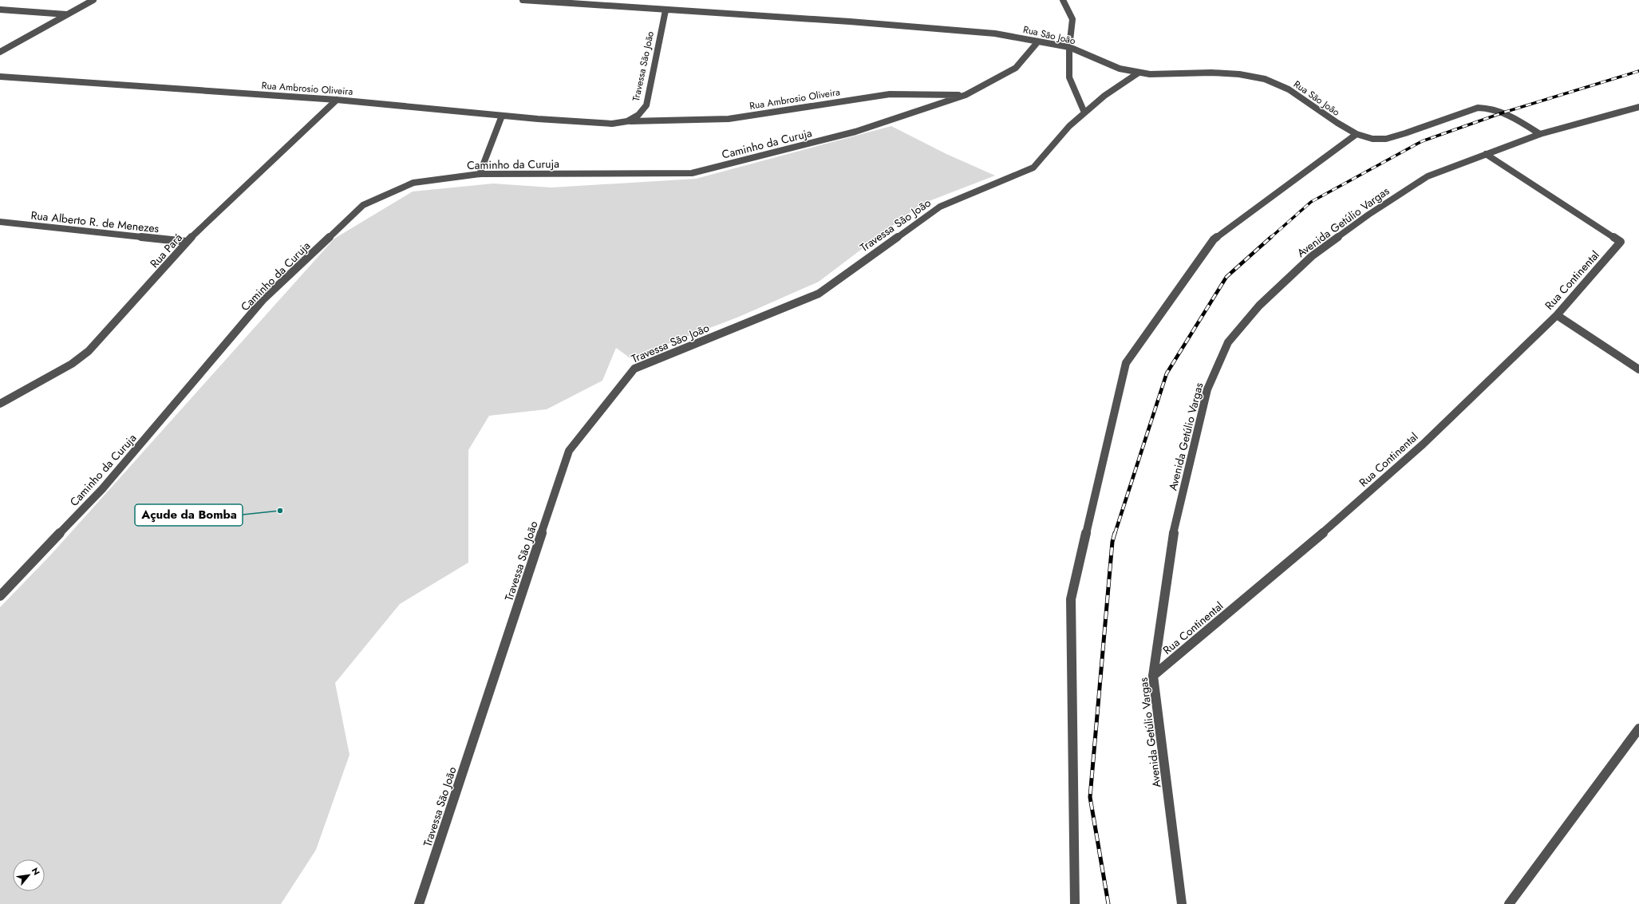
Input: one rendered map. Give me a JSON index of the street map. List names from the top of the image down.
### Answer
{
  "streets": {
    "street": [
      "Rua São João",
      "Travessa São João",
      "Rua Ambrosio Oliveira",
      "Caminho da Curuja",
      "Rua Alberto R. de Menezes",
      "Avenida Getúlio Vargas",
      "Rua Pará",
      "Rua Continental"
    ]
  },
  "crossings": [
    ["Rua São João", "Travessa São João"],
    ["Rua São João", "Caminho da Curuja"],
    ["Rua São João", "Avenida Getúlio Vargas"],
    ["Travessa São João", "Rua Ambrosio Oliveira"],
    ["Rua Ambrosio Oliveira", "Caminho da Curuja"],
    ["Rua Ambrosio Oliveira", "Rua Pará"],
    ["Rua Alberto R. de Menezes", "Rua Pará"],
    ["Avenida Getúlio Vargas", "Rua Continental"]
  ],
  "places": ["Açude da Bomba"],
  "north": "top right"
}
